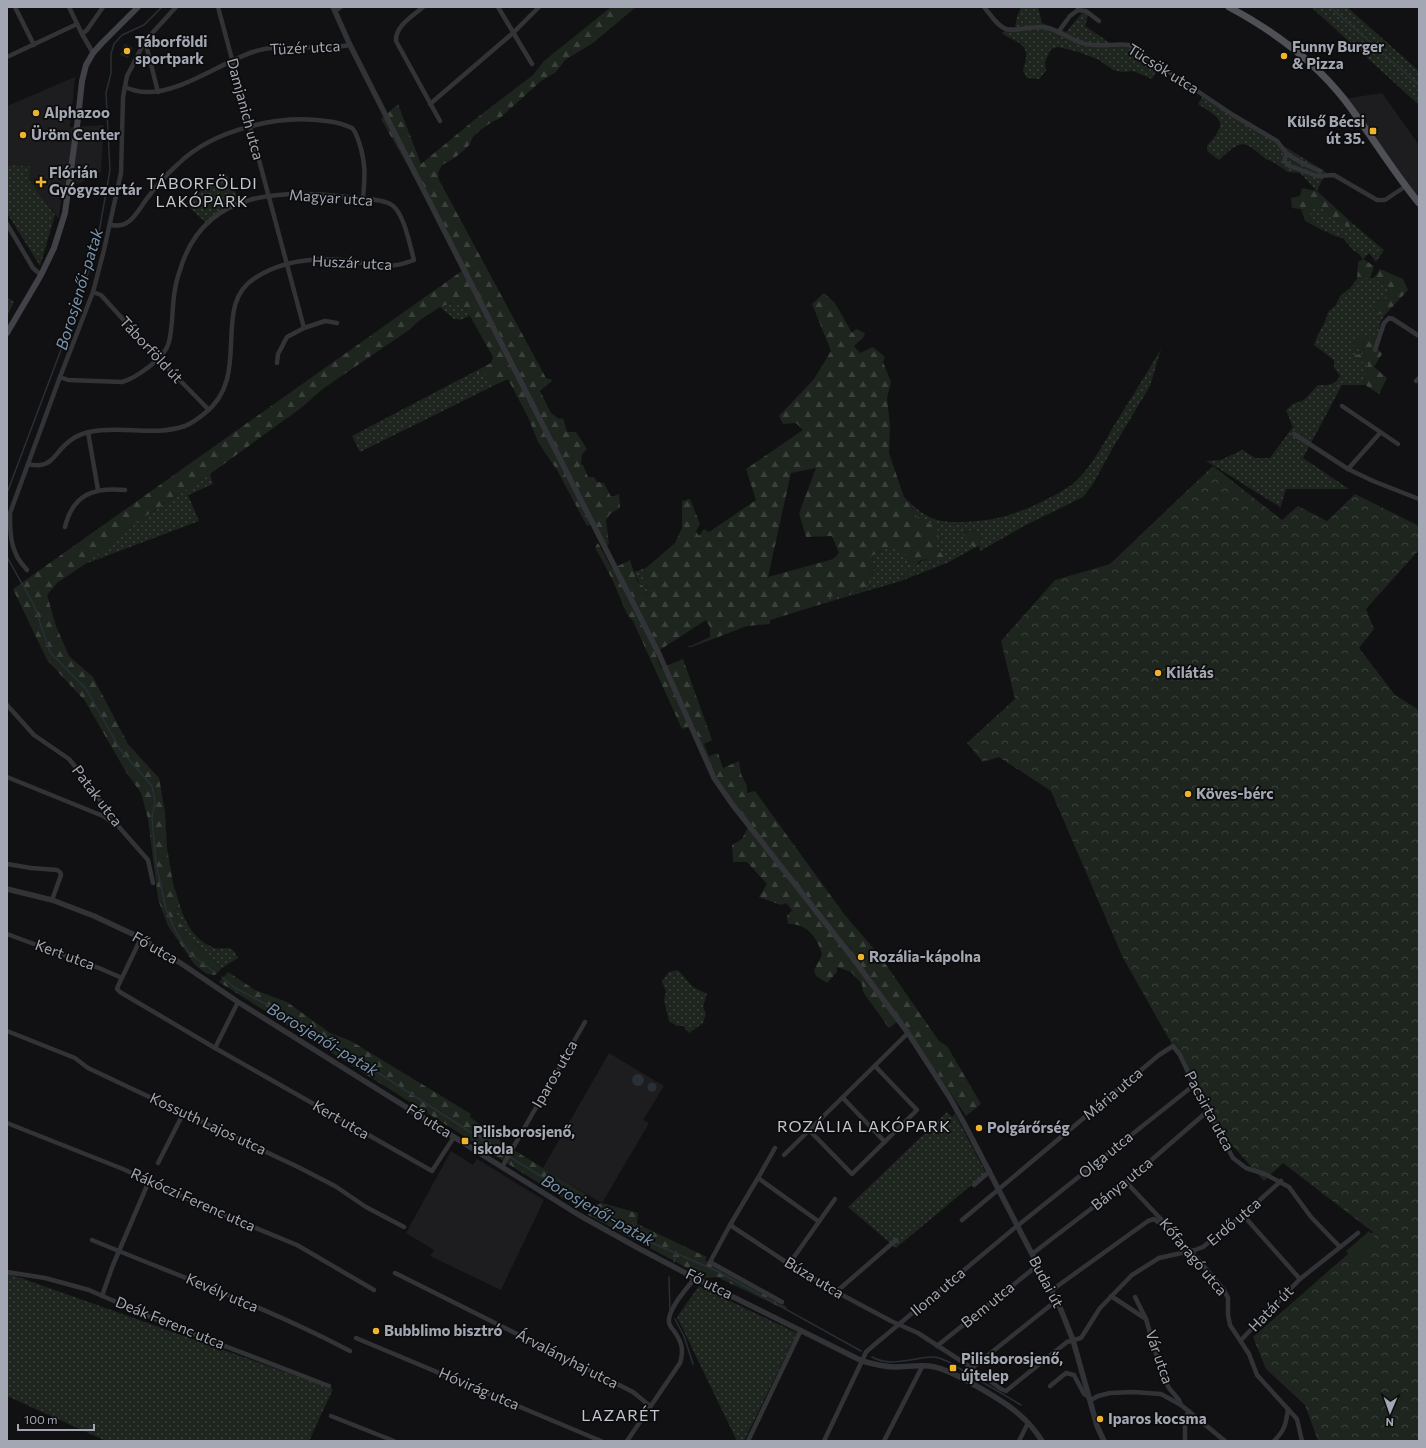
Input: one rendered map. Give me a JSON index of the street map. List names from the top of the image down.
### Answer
{
  "streets": {
    "street": [
      "Tüzér utca",
      "Tücsök utca",
      "Damjanich utca",
      "Magyar utca",
      "Huszár utca",
      "Táborföld út",
      "Patak utca",
      "Fő utca",
      "Kert utca",
      "Iparos utca",
      "Mária utca",
      "Pacsirta utca",
      "Kossuth Lajos utca",
      "Olga utca",
      "Bánya utca",
      "Rákóczi Ferenc utca",
      "Erdő utca",
      "Kőfaragó utca",
      "Búza utca",
      "Budai út",
      "Ilona utca",
      "Kevély utca",
      "Bem utca",
      "Határ út",
      "Deák Ferenc utca",
      "Vár utca",
      "Árvalányhaj utca",
      "Hóvirág utca"
    ]
  },
  "crossings": [
    ["Tüzér utca", "Damjanich utca"],
    ["Tüzér utca", "Budai út"],
    ["Damjanich utca", "Magyar utca"],
    ["Damjanich utca", "Huszár utca"],
    ["Magyar utca", "Huszár utca"],
    ["Magyar utca", "Táborföld út"],
    ["Huszár utca", "Táborföld út"],
    ["Fő utca", "Kert utca"],
    ["Fő utca", "Iparos utca"],
    ["Fő utca", "Ilona utca"],
    ["Mária utca", "Pacsirta utca"],
    ["Mária utca", "Budai út"],
    ["Pacsirta utca", "Olga utca"],
    ["Pacsirta utca", "Bánya utca"],
    ["Pacsirta utca", "Erdő utca"],
    ["Pacsirta utca", "Határ út"],
    ["Olga utca", "Budai út"],
    ["Olga utca", "Ilona utca"],
    ["Bánya utca", "Kőfaragó utca"],
    ["Bánya utca", "Budai út"],
    ["Erdő utca", "Kőfaragó utca"],
    ["Erdő utca", "Búza utca"],
    ["Erdő utca", "Budai út"],
    ["Erdő utca", "Vár utca"],
    ["Kőfaragó utca", "Határ út"],
    ["Búza utca", "Ilona utca"],
    ["Búza utca", "Bem utca"],
    ["Budai út", "Ilona utca"],
    ["Budai út", "Bem utca"]
  ],
  "districts": ["TÁBORFÖLDI LAKÓPARK", "ROZÁLIA LAKÓPARK", "LAZARÉT"],
  "water": ["Borosjenői-patak"],
  "places": {
    "other": [
      "Táborföldi sportpark",
      "Funny Burger & Pizza",
      "Alphazoo",
      "Üröm Center",
      "Kilátás",
      "Köves-bérc",
      "Rozália-kápolna",
      "Polgárőrség",
      "Bubblimo bisztró",
      "Iparos kocsma"
    ],
    "transit": ["Külső Bécsi út 35.", "Pilisborosjenő, iskola", "Pilisborosjenő, újtelep"],
    "health": ["Flórián Gyógyszertár"]
  },
  "scale_bar": "100 m",
  "north": "bottom"
}
